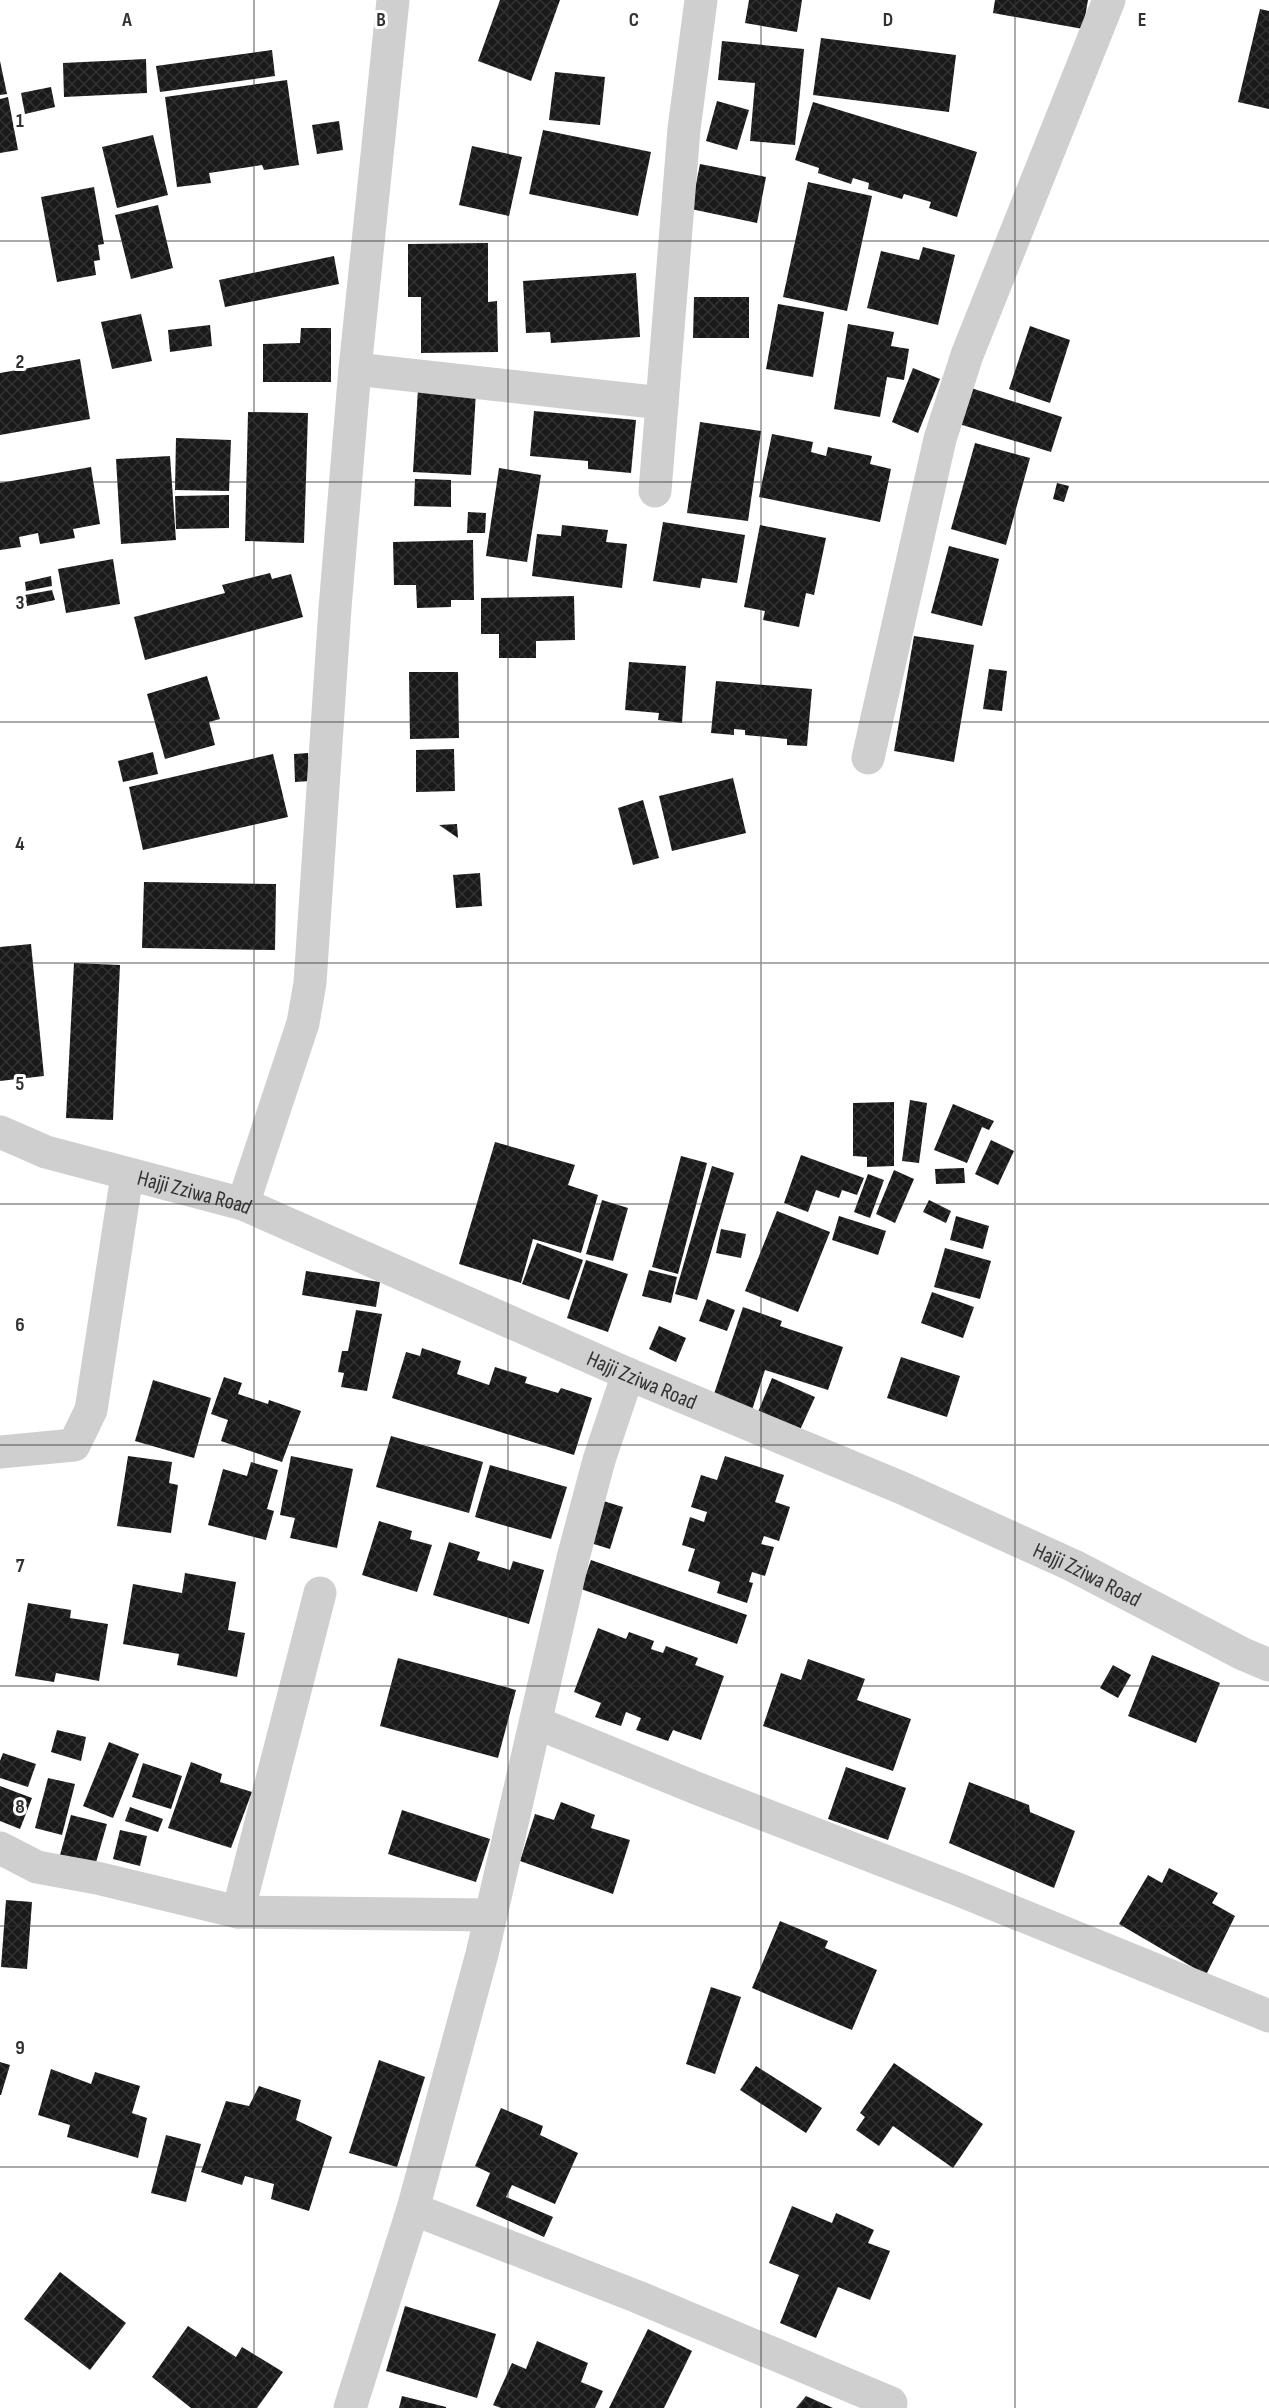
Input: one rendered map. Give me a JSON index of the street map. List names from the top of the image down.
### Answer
{
  "streets": {
    "street": ["Hajji Zziwa Road"]
  },
  "grid": {
    "columns": [
      "A",
      "B",
      "C",
      "D",
      "E"
    ],
    "rows": [
      "1",
      "2",
      "3",
      "4",
      "5",
      "6",
      "7",
      "8",
      "9"
    ]
  }
}
